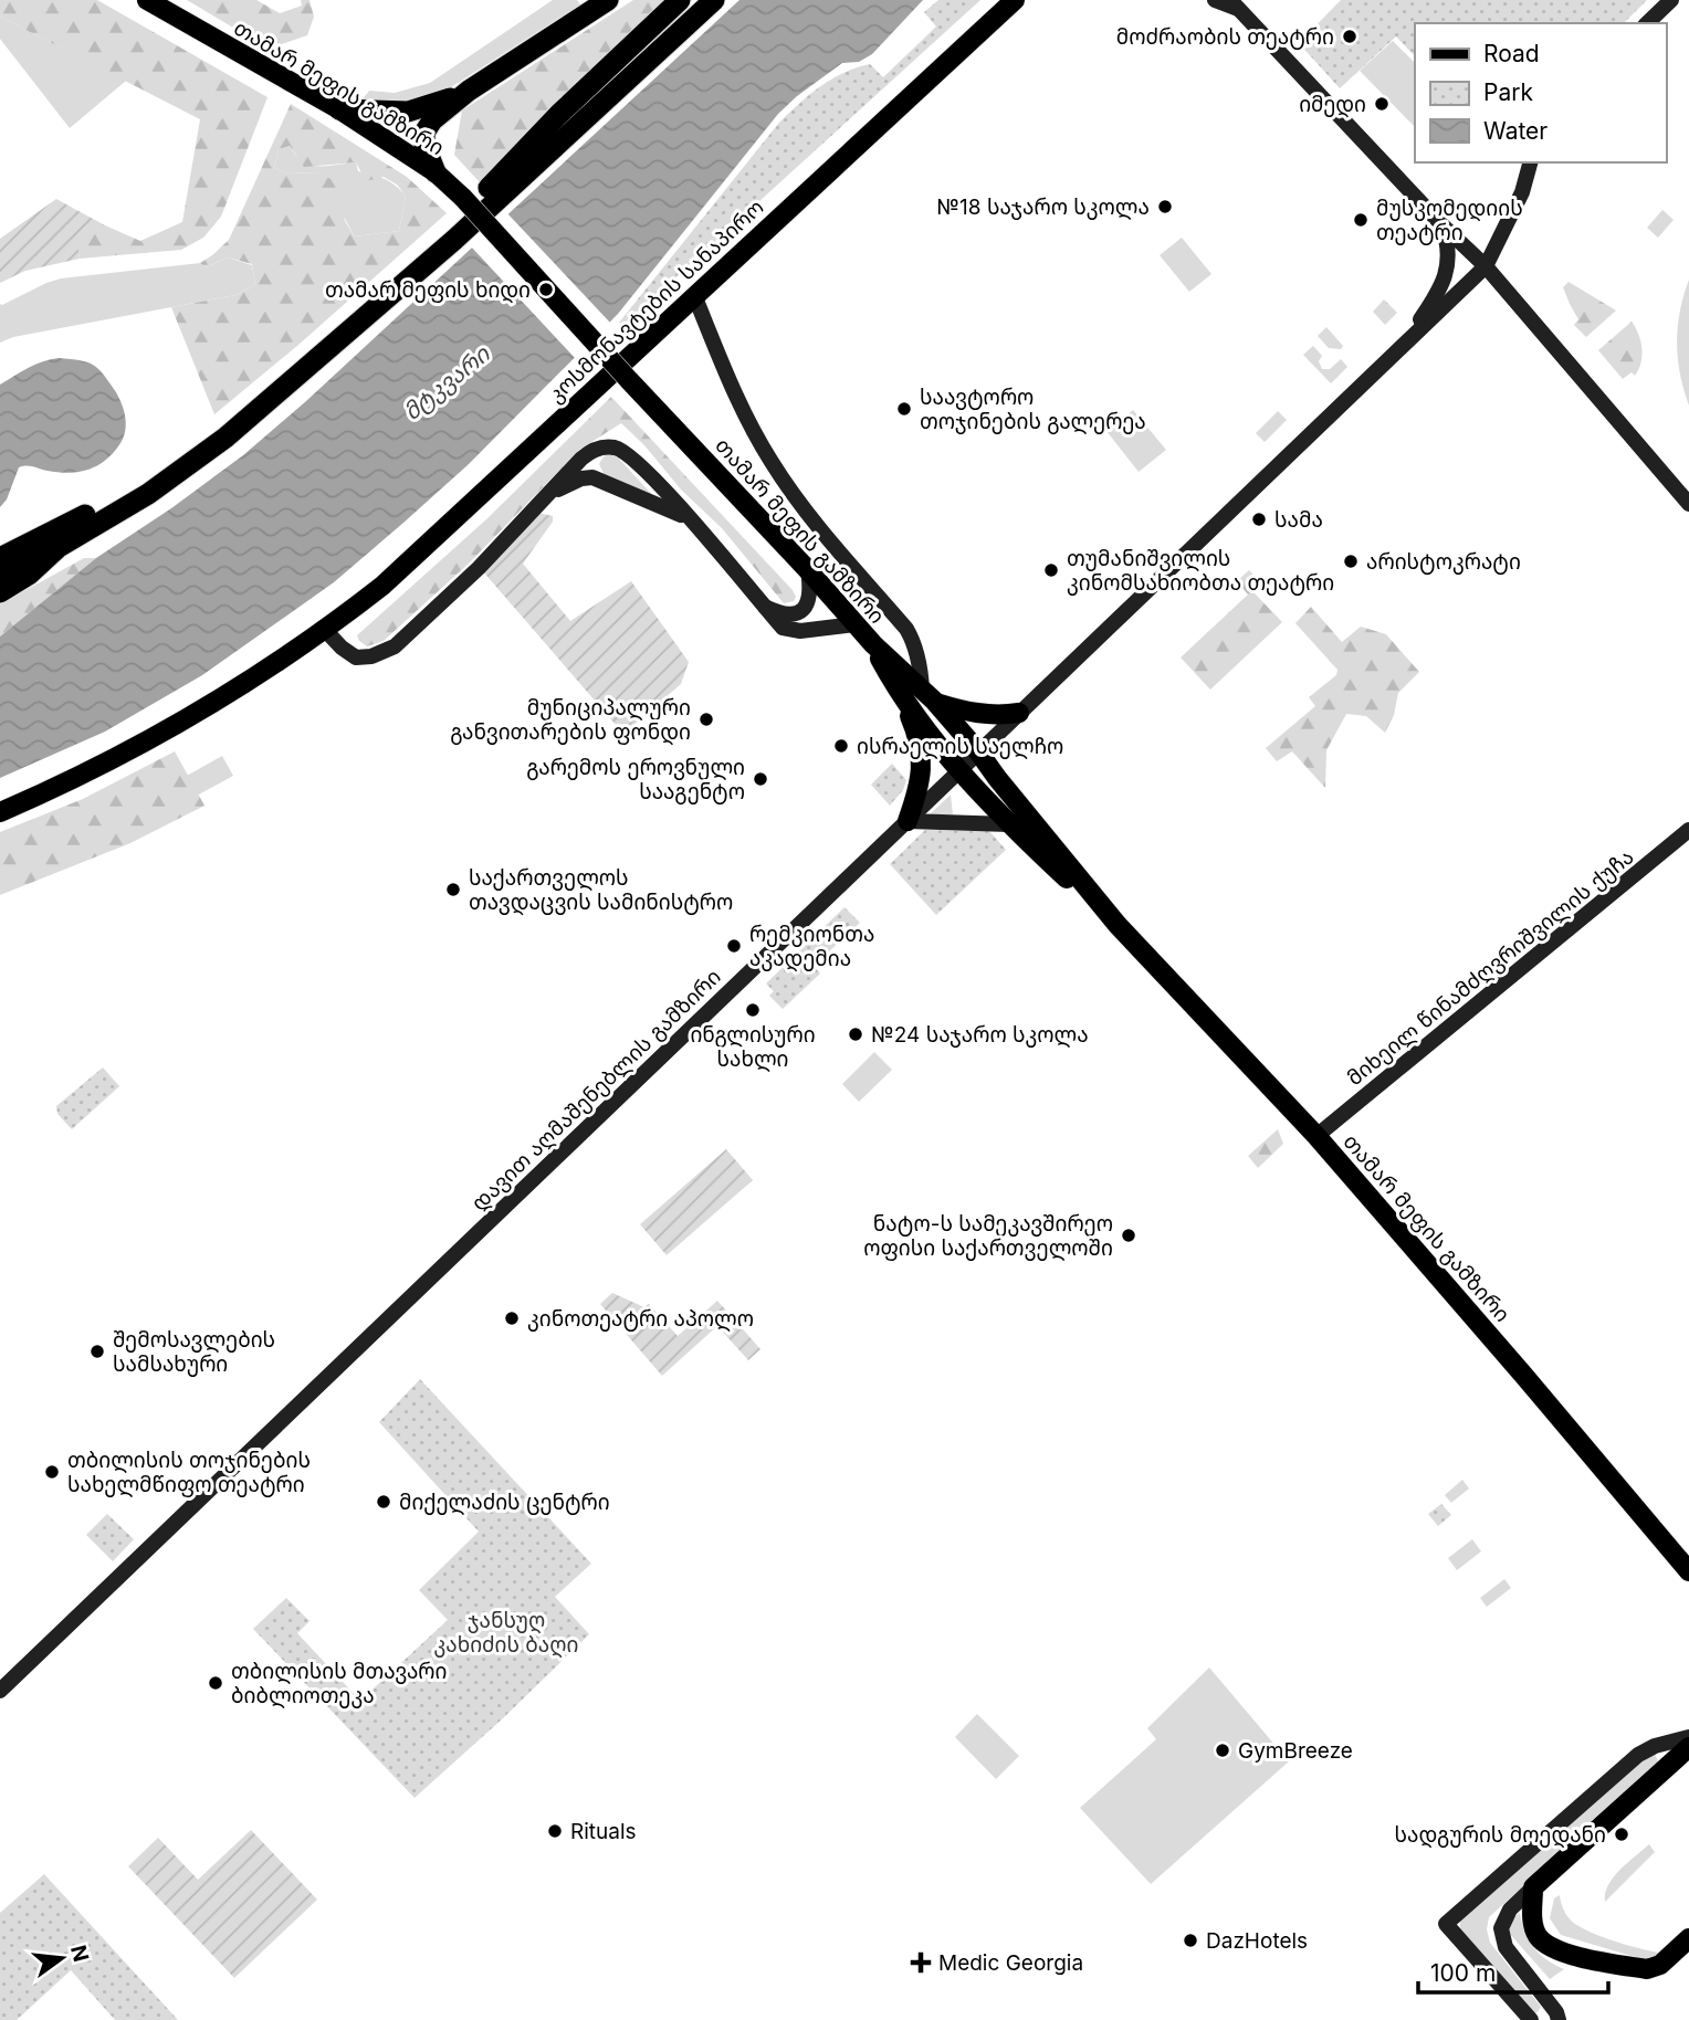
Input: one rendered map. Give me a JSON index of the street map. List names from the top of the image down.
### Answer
{
  "streets": {
    "main road": [
      "თამარ მეფის გამზირი",
      "კოსმონავტების სანაპირო",
      "მიხეილ წინამძღვრიშვილის ქუჩა",
      "დავით აღმაშენებლის გამზირი"
    ]
  },
  "crossings": [
    ["თამარ მეფის გამზირი", "მიხეილ წინამძღვრიშვილის ქუჩა"],
    ["თამარ მეფის გამზირი", "დავით აღმაშენებლის გამზირი"]
  ],
  "water": ["მტკვარი"],
  "parks": ["ჯანსუღ კახიძის ბაღი"],
  "places": {
    "other": [
      "მოძრაობის თეატრი",
      "იმედი",
      "№18 საჯარო სკოლა",
      "მუსკომედიის თეატრი",
      "თამარ მეფის ხიდი",
      "საავტორო თოჯინების გალერეა",
      "სამა",
      "არისტოკრატი",
      "თუმანიშვილის კინომსახიობთა თეატრი",
      "მუნიციპალური განვითარების ფონდი",
      "ისრაელის საელჩო",
      "გარემოს ეროვნული სააგენტო",
      "საქართველოს თავდაცვის სამინისტრო",
      "რემკიონთა აკადემია",
      "ინგლისური სახლი",
      "№24 საჯარო სკოლა",
      "ნატო-ს სამეკავშირეო ოფისი საქართველოში",
      "კინოთეატრი აპოლო",
      "შემოსავლების სამსახური",
      "თბილისის თოჯინების სახელმწიფო თეატრი",
      "მიქელაძის ცენტრი",
      "თბილისის მთავარი ბიბლიოთეკა",
      "GymBreeze",
      "Rituals",
      "სადგურის მოედანი",
      "DazHotels"
    ],
    "health": ["Medic Georgia"]
  },
  "legend": ["Road", "Park", "Water"],
  "scale_bar": "100 m",
  "north": "right"
}
